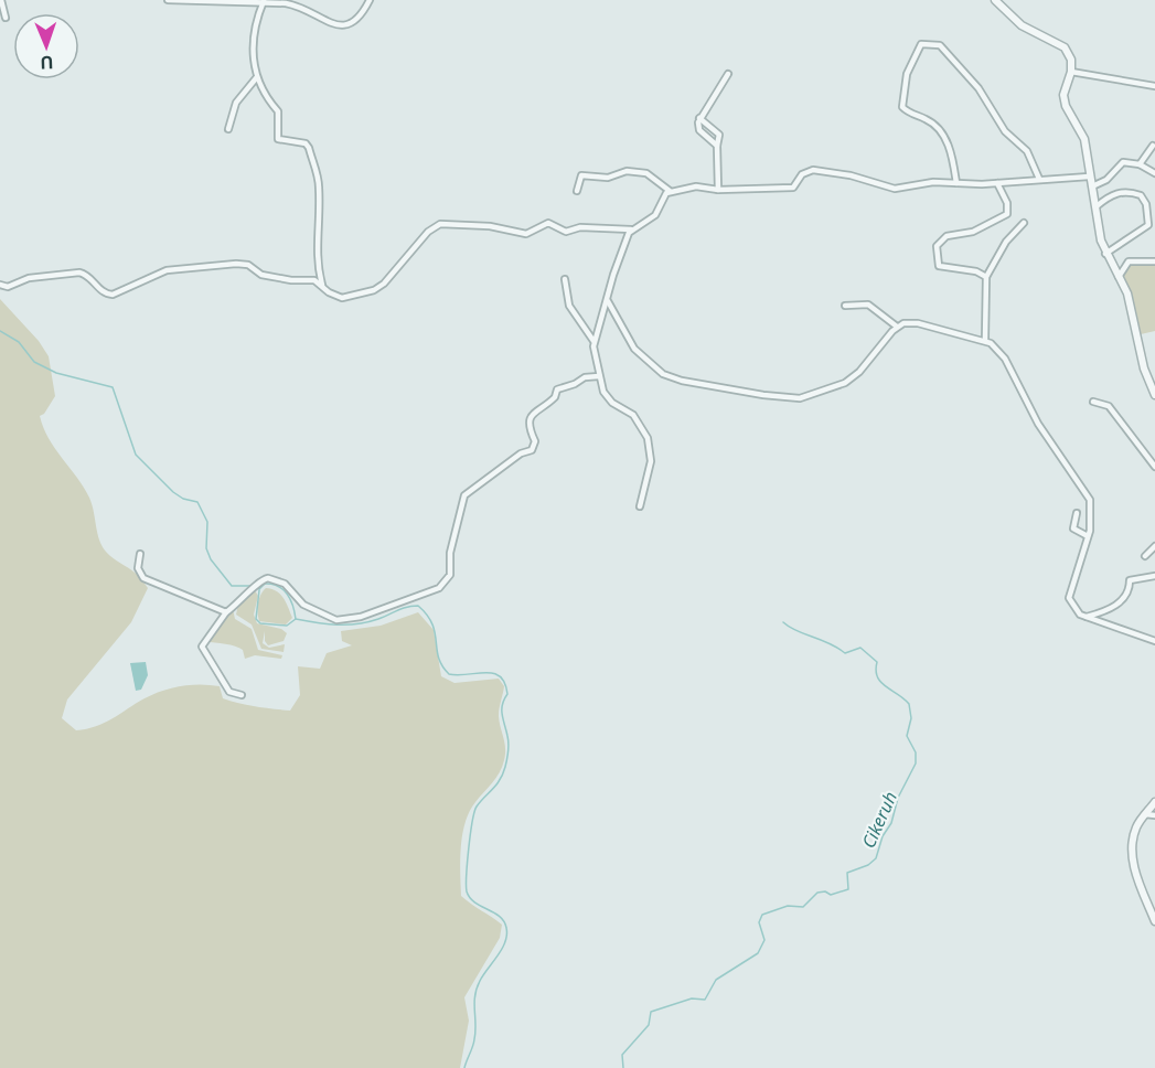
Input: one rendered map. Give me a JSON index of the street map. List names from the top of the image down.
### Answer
{
  "water": ["Cikeruh"],
  "north": "bottom"
}
